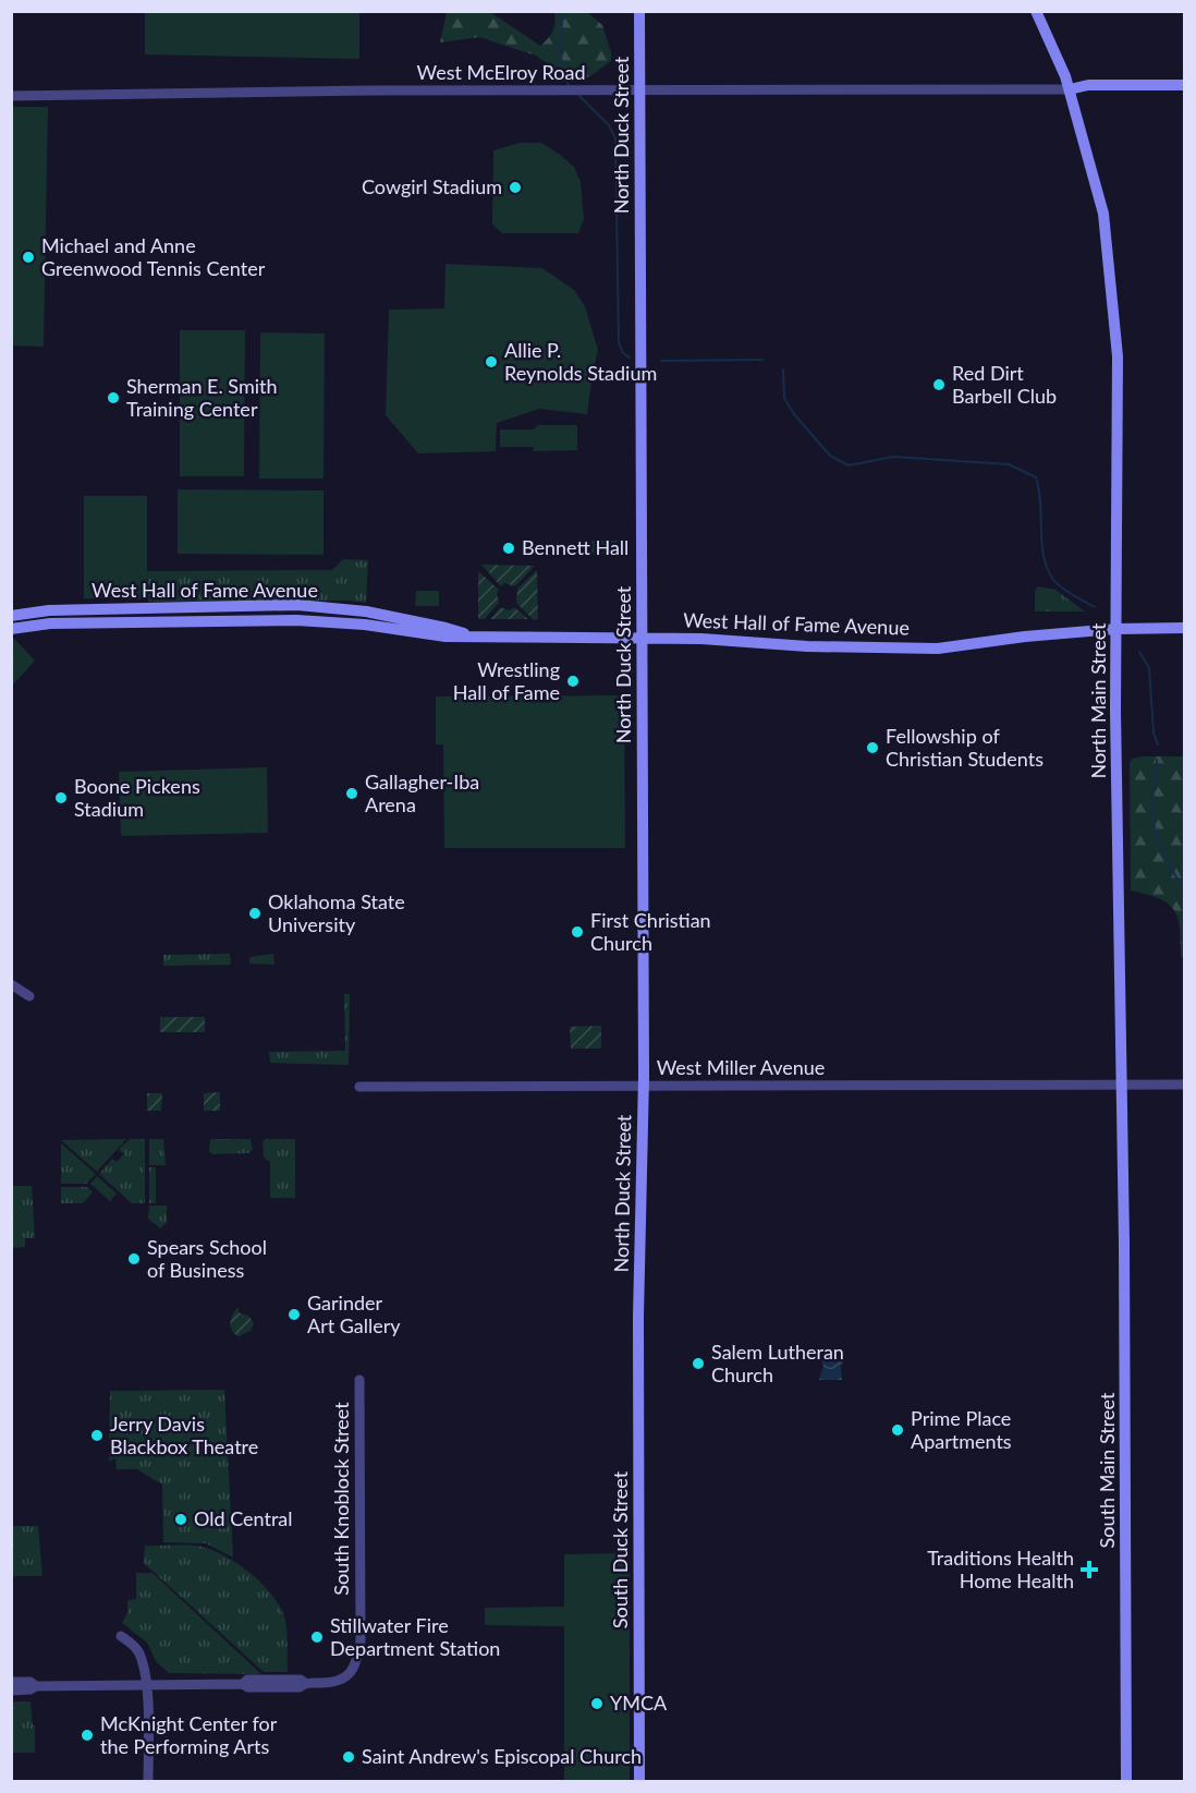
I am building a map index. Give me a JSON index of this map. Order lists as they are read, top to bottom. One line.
{"streets":{"main road":["North Duck Street","West Hall of Fame Avenue","North Main Street","South Main Street","South Duck Street"],"street":["West McElroy Road","West Miller Avenue","South Knoblock Street"]},"crossings":[["West McElroy Road","North Duck Street"],["West McElroy Road","North Main Street"],["North Duck Street","West Hall of Fame Avenue"],["North Duck Street","West Miller Avenue"],["North Duck Street","South Duck Street"],["West Hall of Fame Avenue","North Main Street"],["North Main Street","West Miller Avenue"],["North Main Street","South Main Street"]],"places":{"other":["Cowgirl Stadium","Michael and Anne Greenwood Tennis Center","Allie P. Reynolds Stadium","Red Dirt Barbell Club","Sherman E. Smith Training Center","Bennett Hall","Wrestling Hall of Fame","Fellowship of Christian Students","Gallagher-Iba Arena","Boone Pickens Stadium","Oklahoma State University","First Christian Church","Spears School of Business","Garinder Art Gallery","Salem Lutheran Church","Prime Place Apartments","Jerry Davis Blackbox Theatre","Old Central","Stillwater Fire Department Station","YMCA","McKnight Center for the Performing Arts","Saint Andrew's Episcopal Church"],"health":["Traditions Health Home Health"]}}
